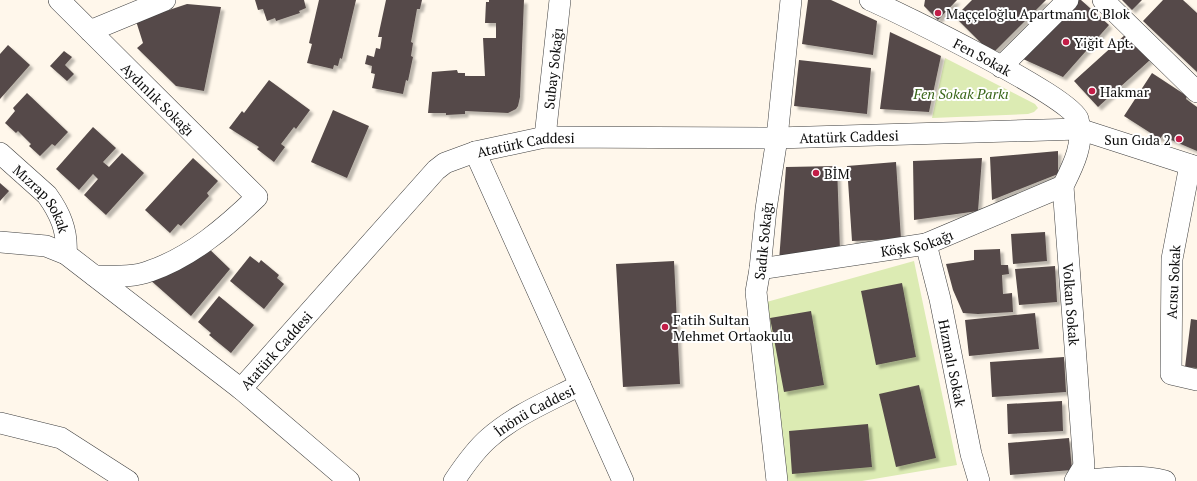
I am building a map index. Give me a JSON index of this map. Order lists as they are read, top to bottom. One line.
{"streets":{"street":["Fen Sokak","Subay Sokağı","Aydınlık Sokağı","Atatürk Caddesi","Mızrap Sokak","Sadık Sokağı","Köşk Sokağı","Acısu Sokak","Volkan Sokak","Hızmalı Sokak","İnönü Caddesi"]},"crossings":[["Fen Sokak","Atatürk Caddesi"],["Subay Sokağı","Atatürk Caddesi"],["Aydınlık Sokağı","Atatürk Caddesi"],["Atatürk Caddesi","Mızrap Sokak"],["Atatürk Caddesi","Sadık Sokağı"],["Atatürk Caddesi","Acısu Sokak"],["Sadık Sokağı","Köşk Sokağı"],["Köşk Sokağı","Volkan Sokak"],["Köşk Sokağı","Hızmalı Sokak"]],"parks":["Fen Sokak Parkı"],"places":["Maççeloğlu Apartmanı C Blok","Yiğit Apt.","Hakmar","Sun Gıda 2","BİM","Fatih Sultan Mehmet Ortaokulu"]}
